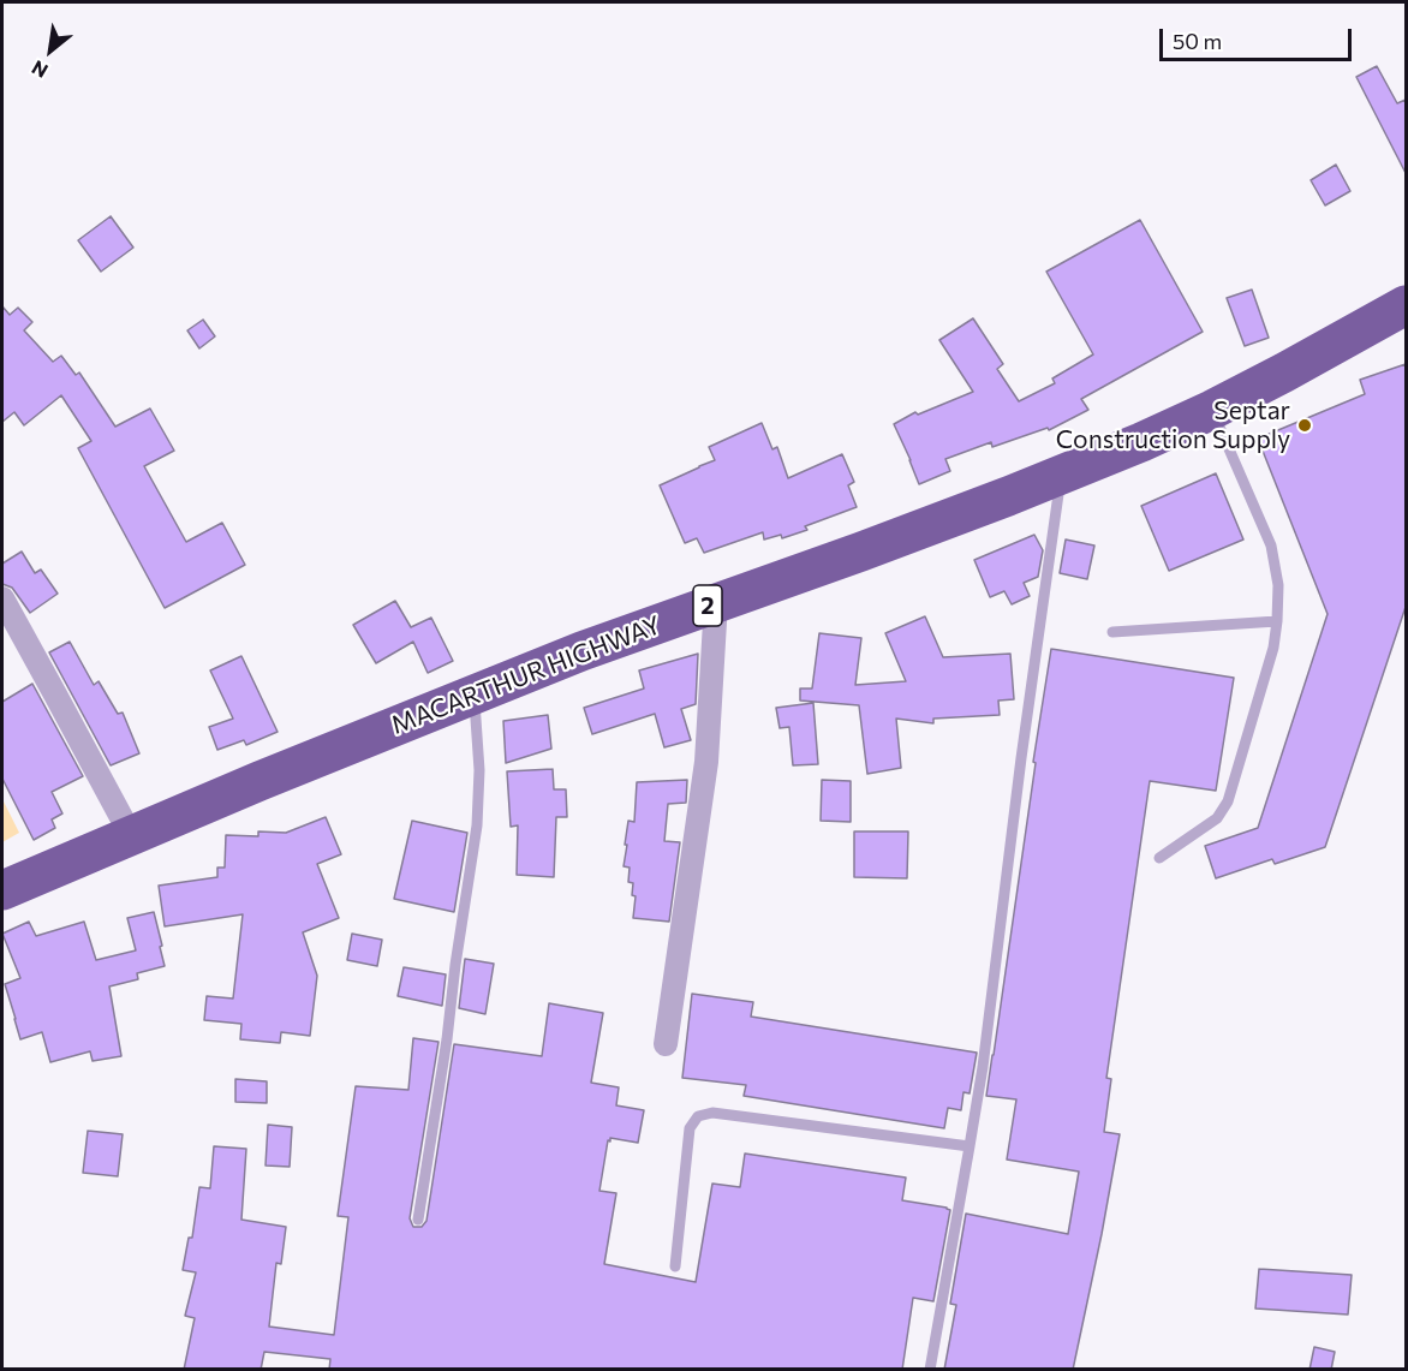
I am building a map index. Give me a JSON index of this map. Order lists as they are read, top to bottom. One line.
{"streets":{"highway":["2","MACARTHUR HIGHWAY"]},"places":["Septar Construction Supply"],"scale_bar":"50 m","north":"bottom left"}
